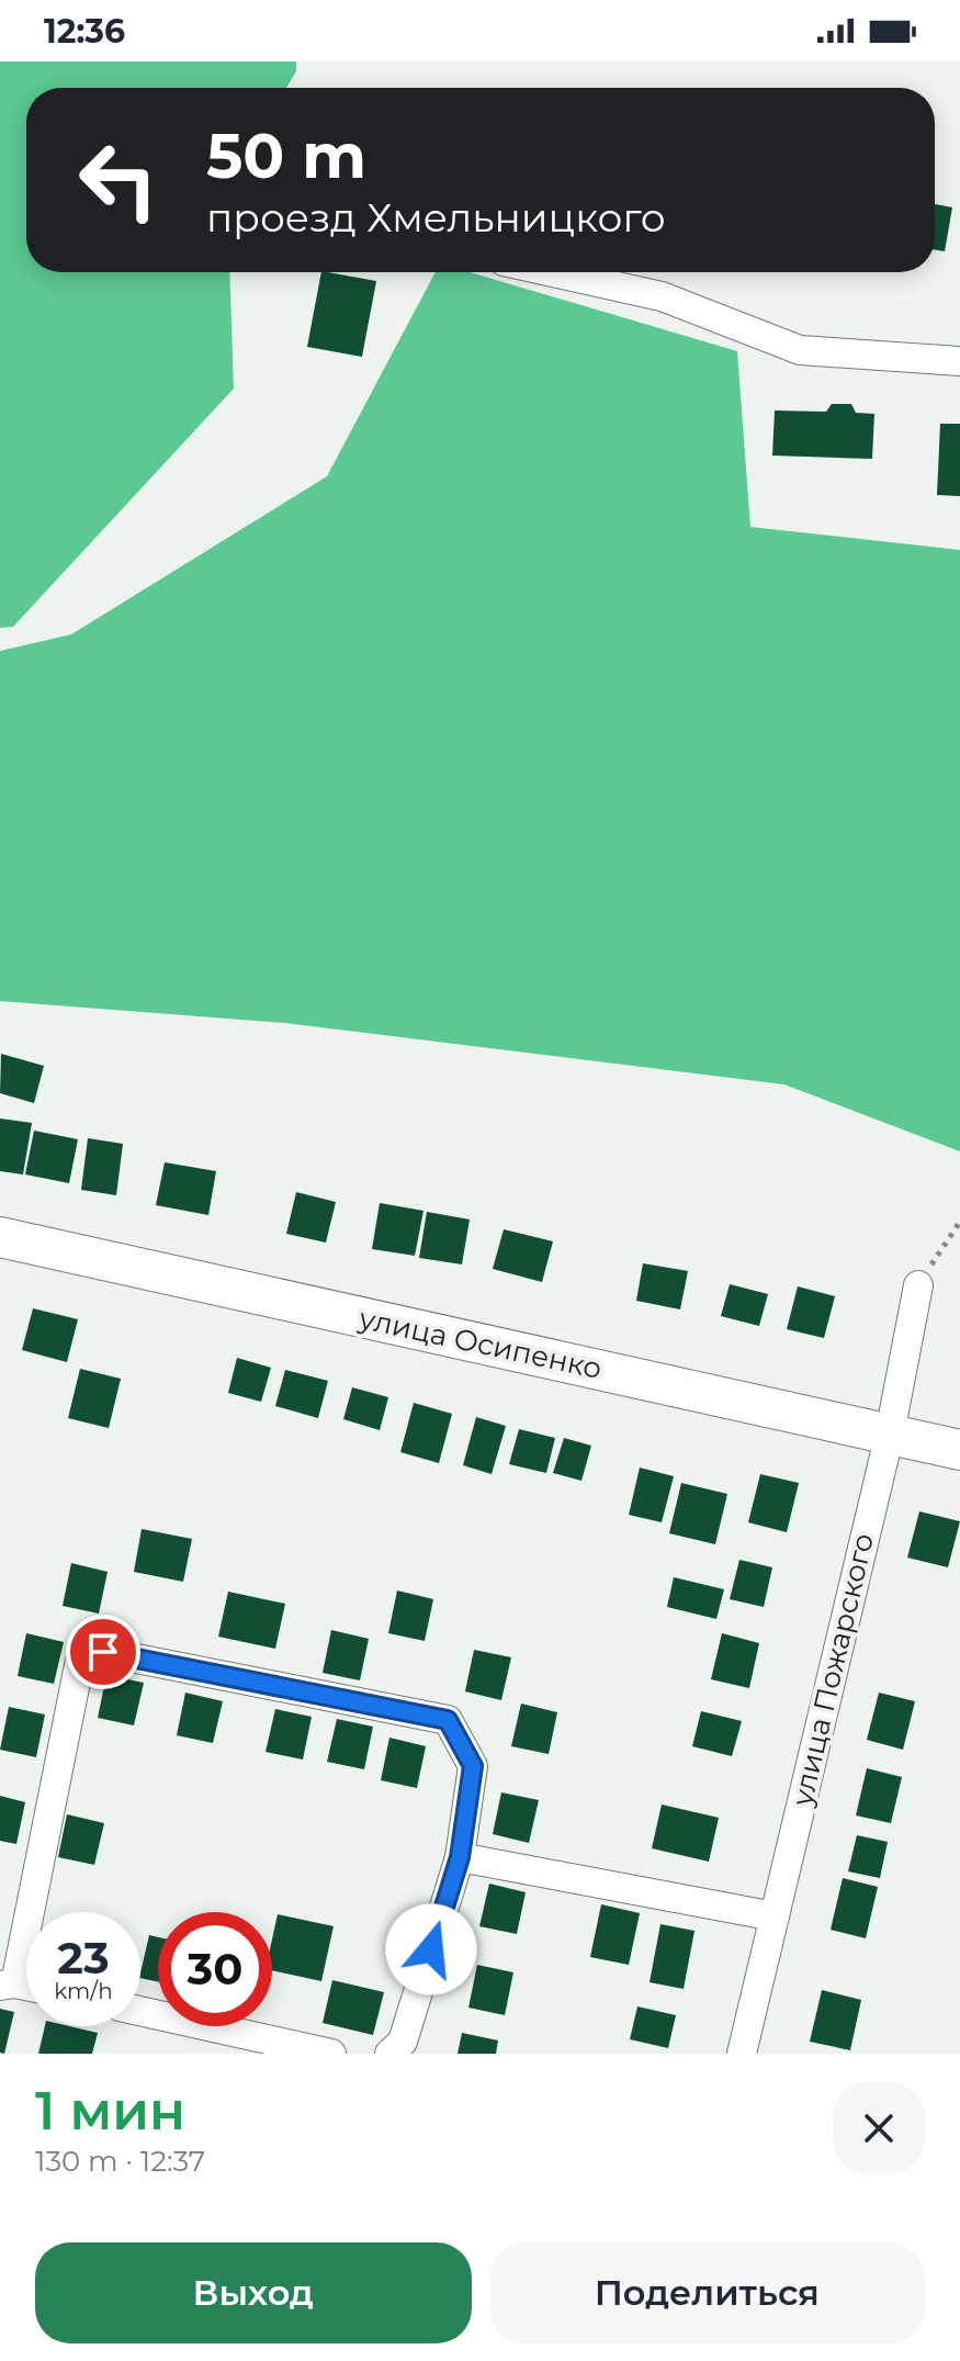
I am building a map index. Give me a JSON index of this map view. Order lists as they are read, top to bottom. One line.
{"streets":{"street":["улица Осипенко","улица Пожарского"]},"crossings":[["улица Осипенко","улица Пожарского"]],"page":{"status":"12:36","turn":["50 m","проезд Хмельницкого"],"speed":"23 km/h","limit":"30","heading":["1 мин","130 m · 12:37"],"buttons":["Выход","Поделиться"]}}
